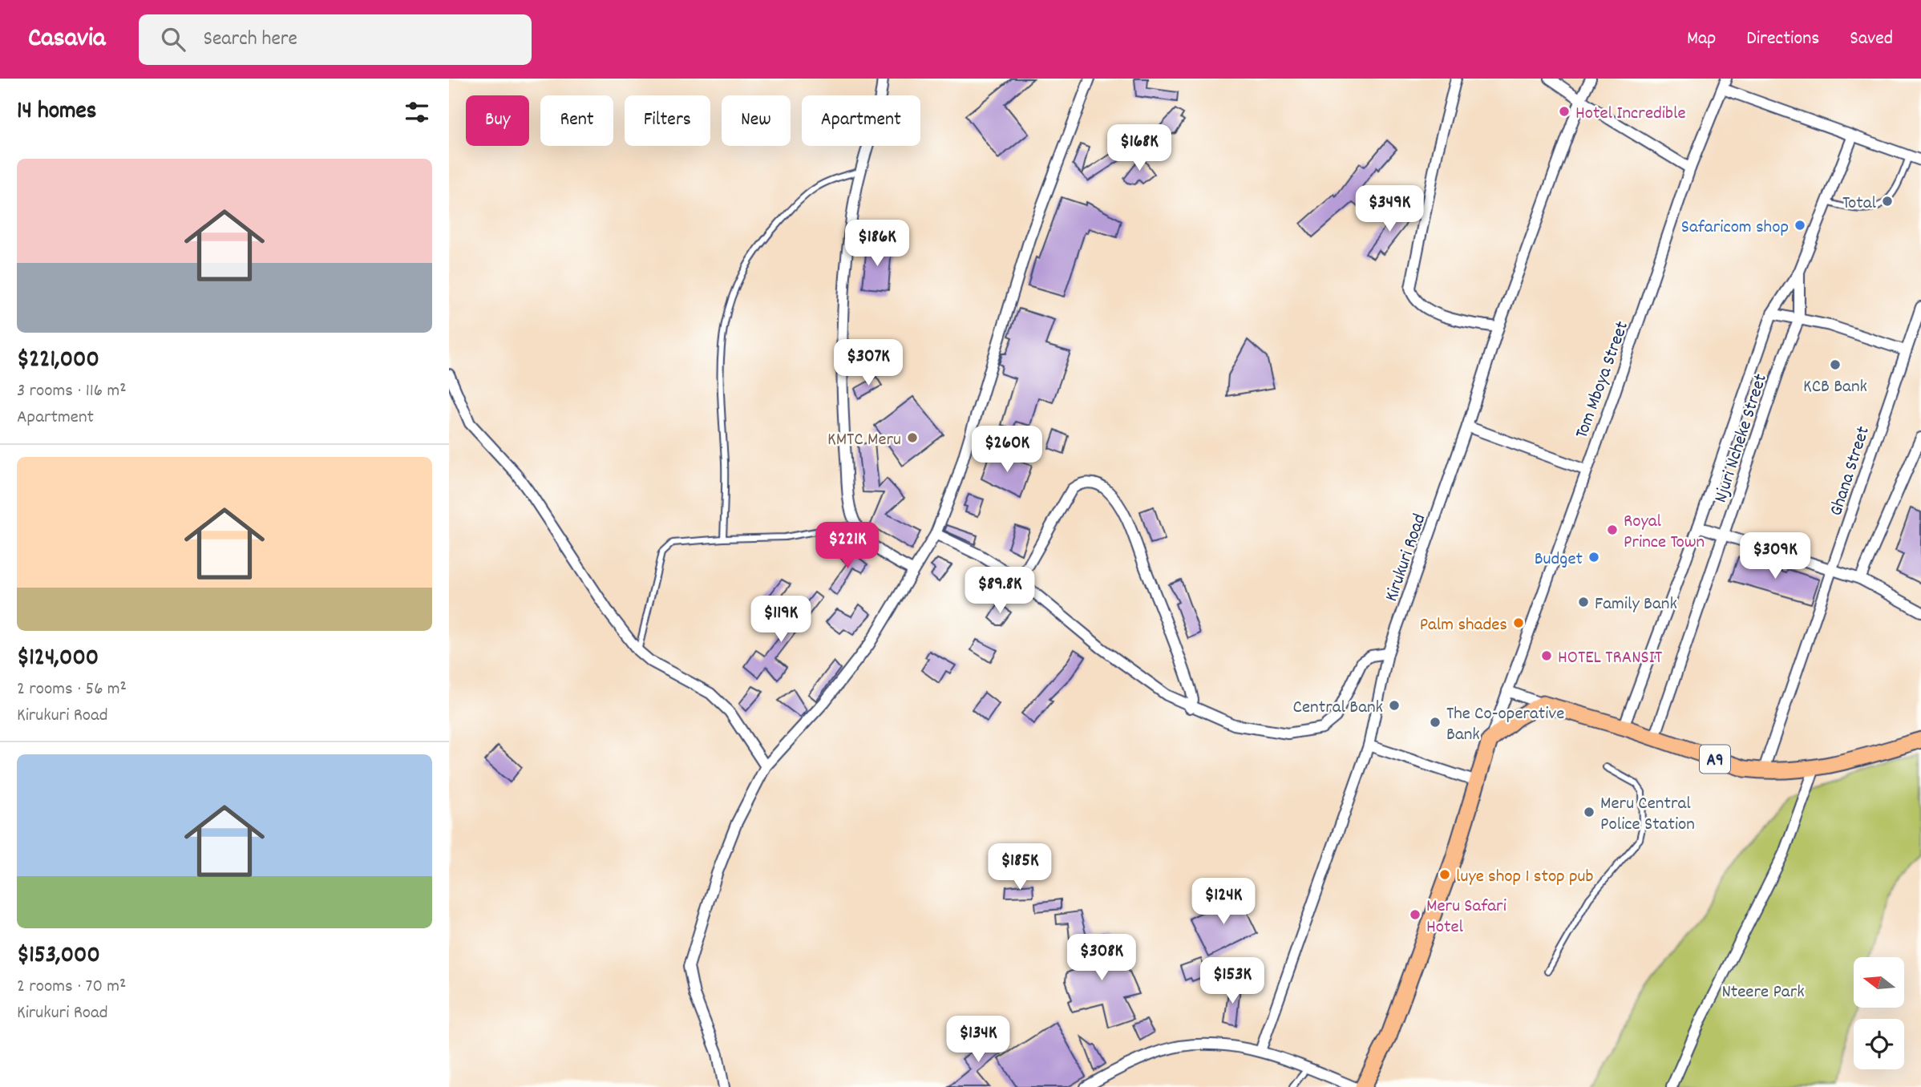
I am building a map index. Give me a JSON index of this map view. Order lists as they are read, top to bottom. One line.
{"streets":{"highway":["A9"],"street":["Tom Mboya Street","Njuri Ncheke Street","Ghana Street","Kirukuri Road"]},"crossings":[["Njuri Ncheke Street","A9"],["Ghana Street","A9"]],"parks":["Nteere Park"],"places":["Hotel Incredible","Total","Safaricom shop","KCB Bank","KMTC Meru","Royal Prince Town","Budget","Family Bank","Palm shades","HOTEL TRANSIT","Central Bank","The Co-operative Bank","Meru Central Police Station","luye shop 1 stop pub","Meru Safari Hotel"],"north":"left","page":{"header":"Casavia","search":"Search here","nav":["Map","Directions","Saved"],"heading":"14 homes","chip":["Buy","Rent","Filters","New","Apartment"],"price":["$168K","$349K","$186K","$307K","$260K","$221K","$309K","$89.8K","$119K","$185K","$124K","$308K","$153K","$134K"],"list":[{"name":"$221,000","note":"3 rooms · 116 m² · Apartment"},{"name":"$124,000","note":"2 rooms · 56 m² · Kirukuri Road"},{"name":"$153,000","note":"2 rooms · 70 m² · Kirukuri Road"}]}}
